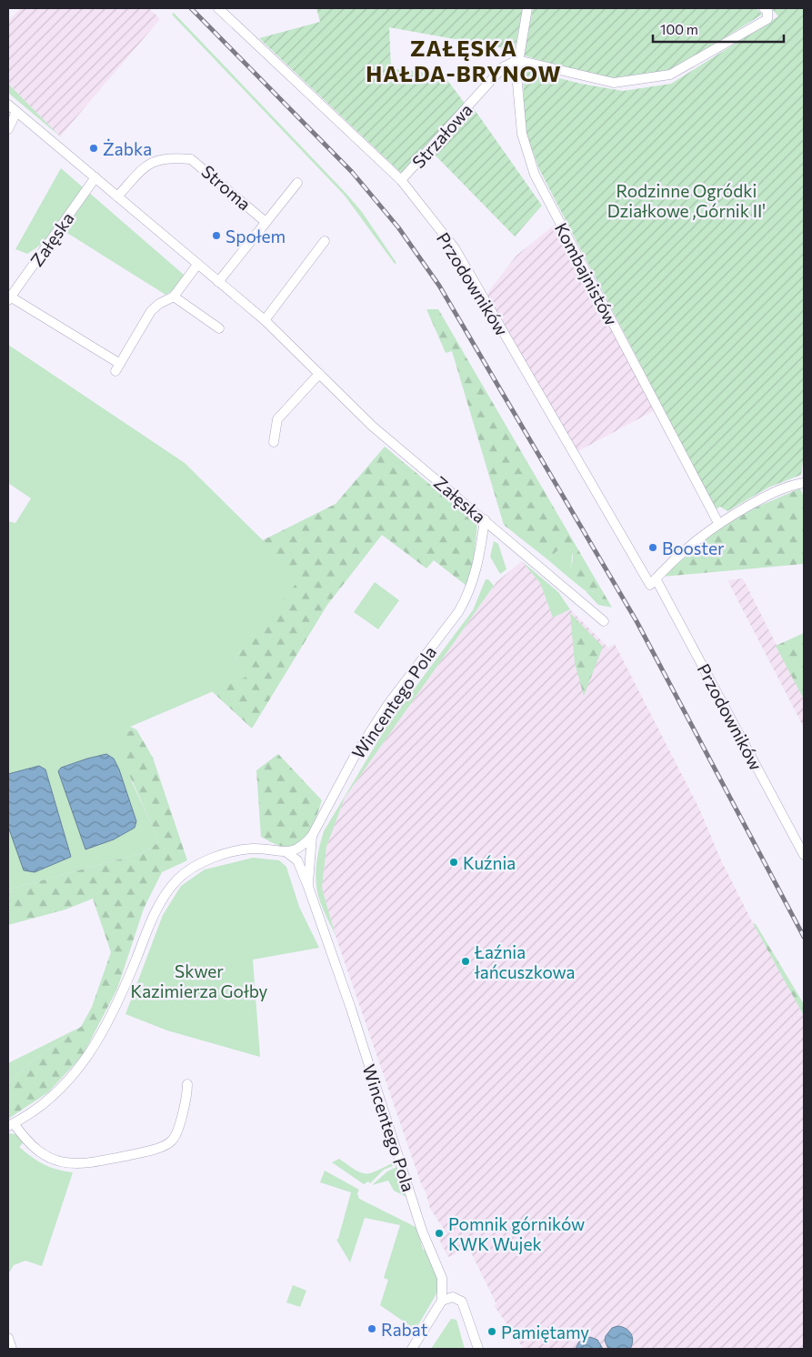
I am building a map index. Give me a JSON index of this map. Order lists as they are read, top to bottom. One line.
{"streets":{"street":["Strzałowa","Stroma","Załęska","Kombajnistów","Przodowników","Wincentego Pola"]},"crossings":[["Strzałowa","Kombajnistów"],["Strzałowa","Przodowników"],["Stroma","Załęska"],["Załęska","Wincentego Pola"]],"districts":["ZAŁĘSKA HAŁDA-BRYNOW"],"parks":["Rodzinne Ogródki Działkowe ,Górnik II'","Skwer Kazimierza Gołby"],"places":["Żabka","Społem","Booster","Kuźnia","Łaźnia łańcuszkowa","Pomnik górników KWK Wujek","Rabat","Pamiętamy"],"scale_bar":"100 m"}
